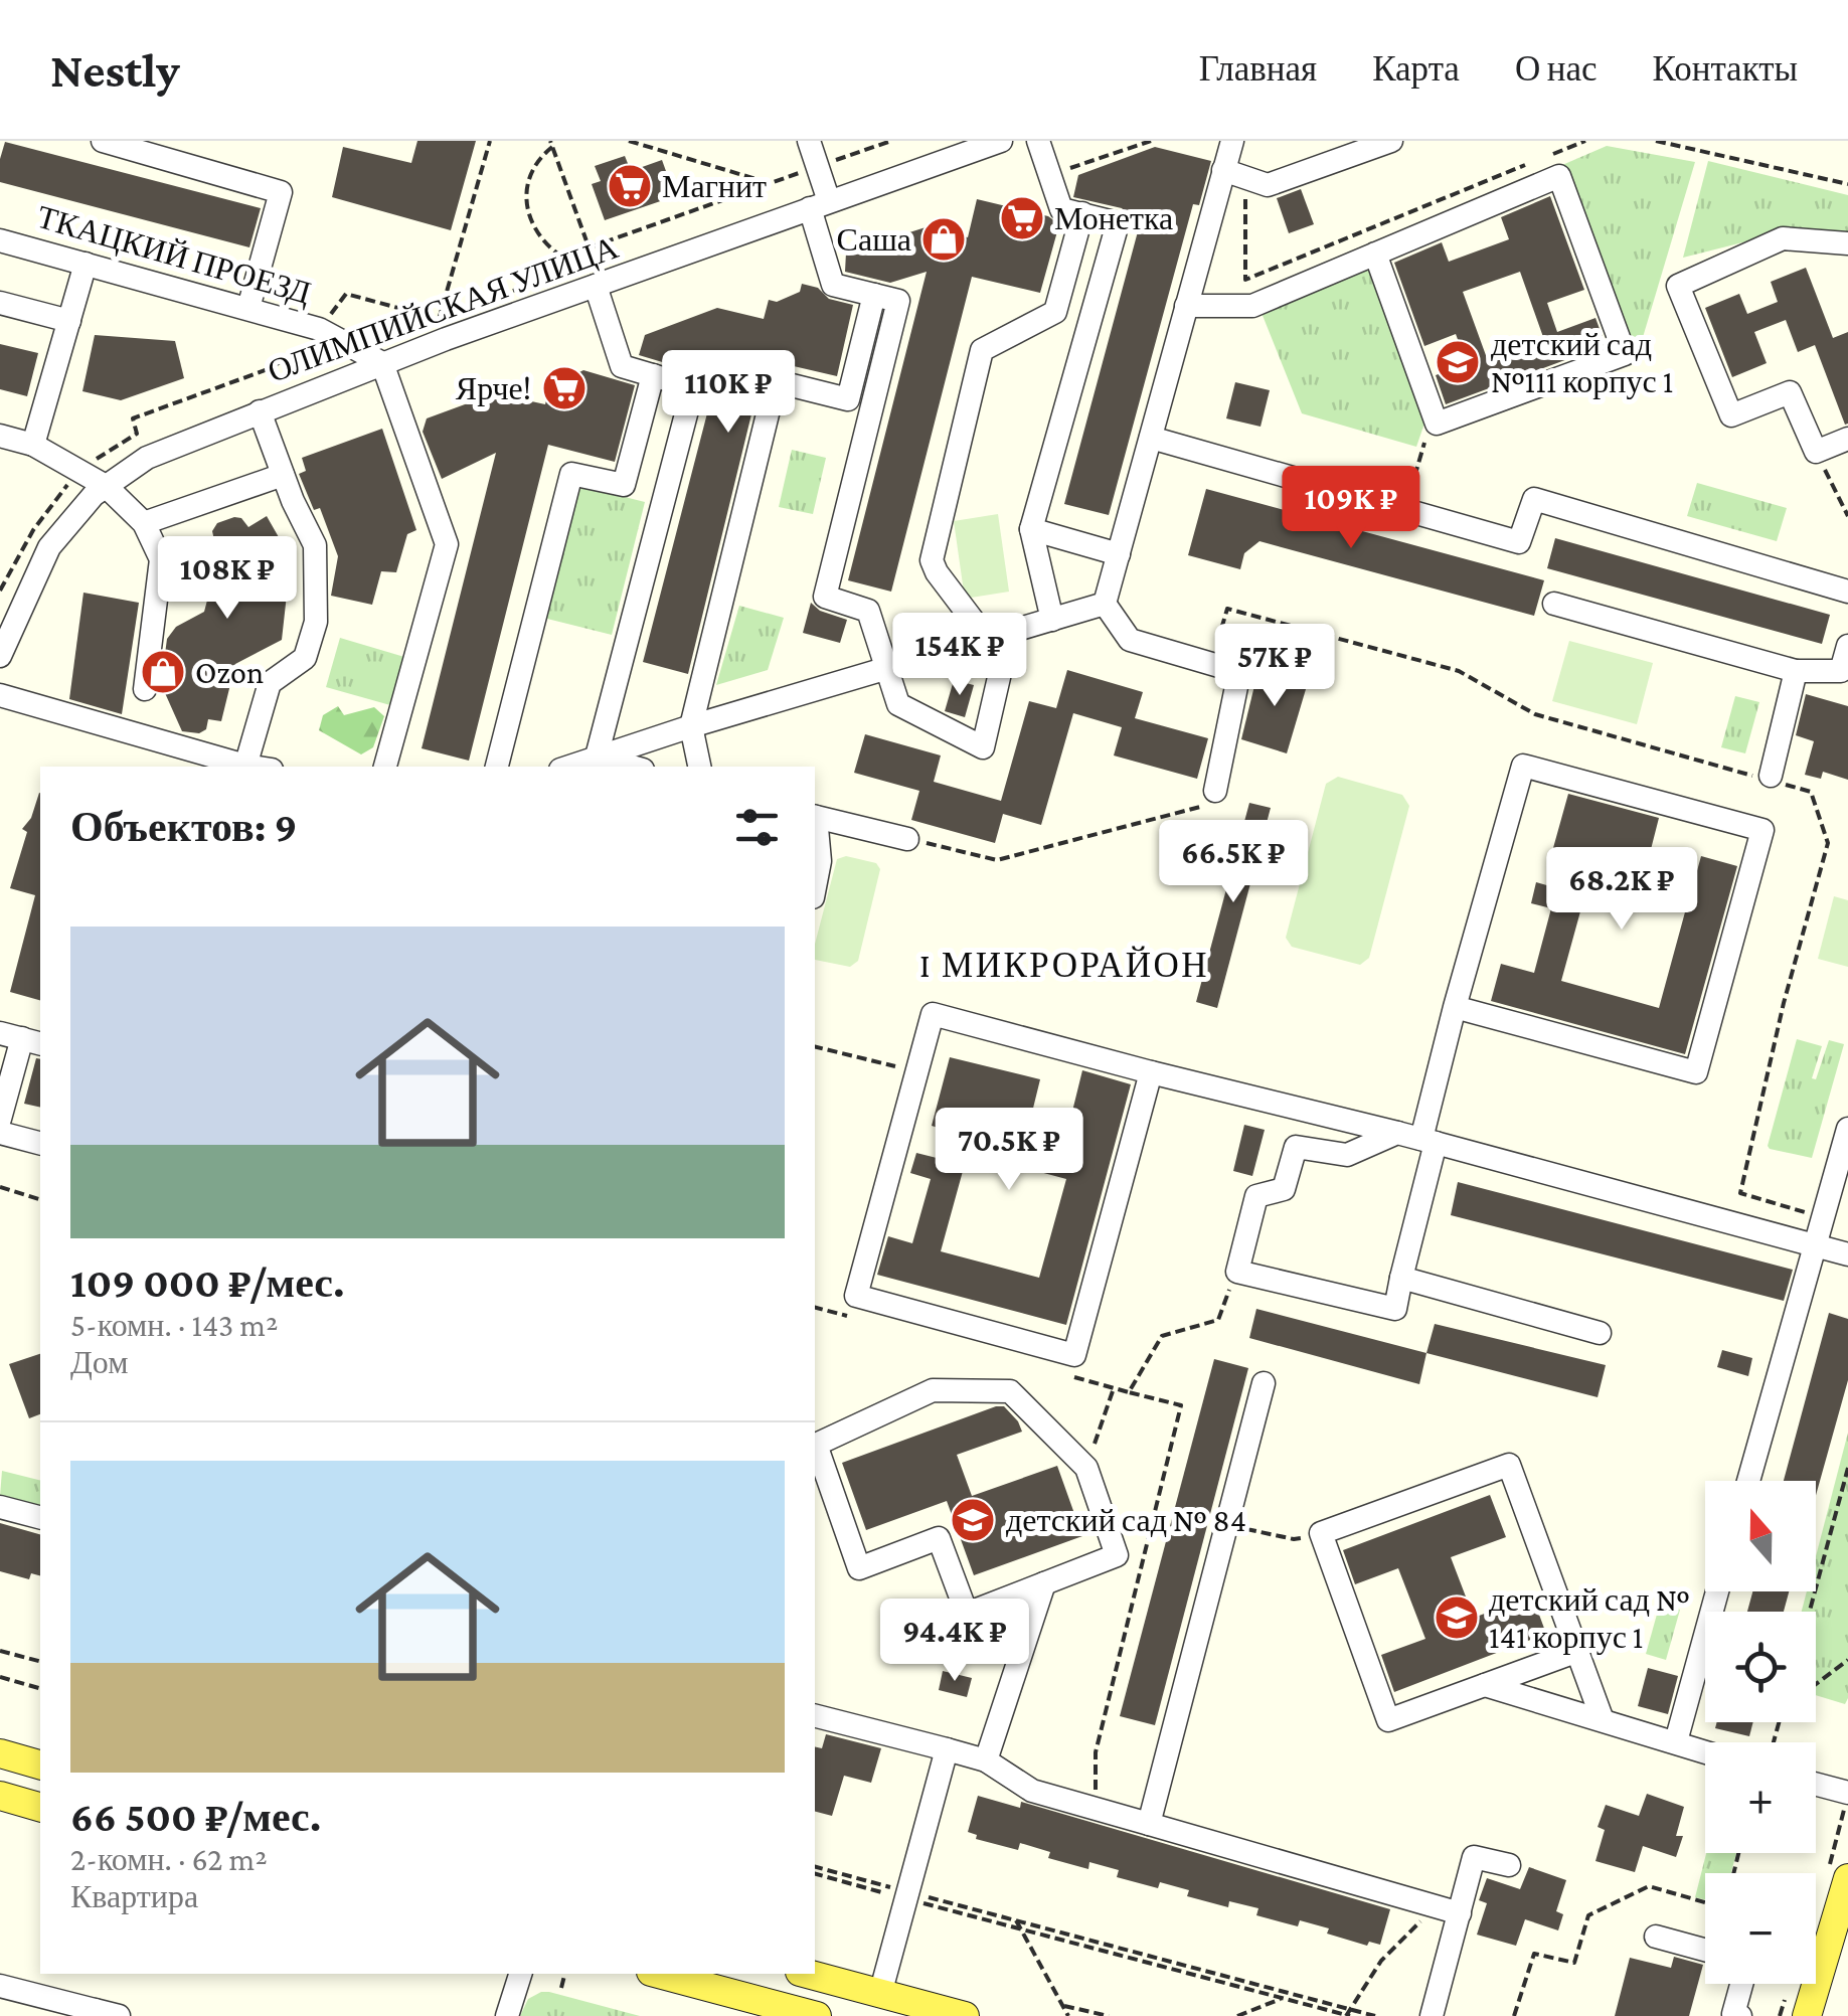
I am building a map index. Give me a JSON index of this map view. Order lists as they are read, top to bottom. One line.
{"streets":{"street":["ТКАЦКИЙ ПРОЕЗД","ОЛИМПИЙСКАЯ УЛИЦА"]},"crossings":[["ТКАЦКИЙ ПРОЕЗД","ОЛИМПИЙСКАЯ УЛИЦА"]],"districts":["I МИКРОРАЙОН"],"places":{"supermarket":["Магнит","Монетка","Ярче!"],"shop":["Саша","Ozon"],"school or university":["детский сад №111 корпус 1","детский сад № 84","детский сад № 141 корпус 1"]},"north":"top","page":{"header":"Nestly","nav":["Главная","Карта","О нас","Контакты"],"price":["110K ₽","109K ₽","108K ₽","154K ₽","57K ₽","66.5K ₽","68.2K ₽","70.5K ₽","94.4K ₽"],"heading":"Объектов: 9","list":[{"name":"109 000 ₽/мес.","note":"5-комн. · 143 m² · Дом"},{"name":"66 500 ₽/мес.","note":"2-комн. · 62 m² · Квартира"}],"map_buttons":["+","−"]}}
